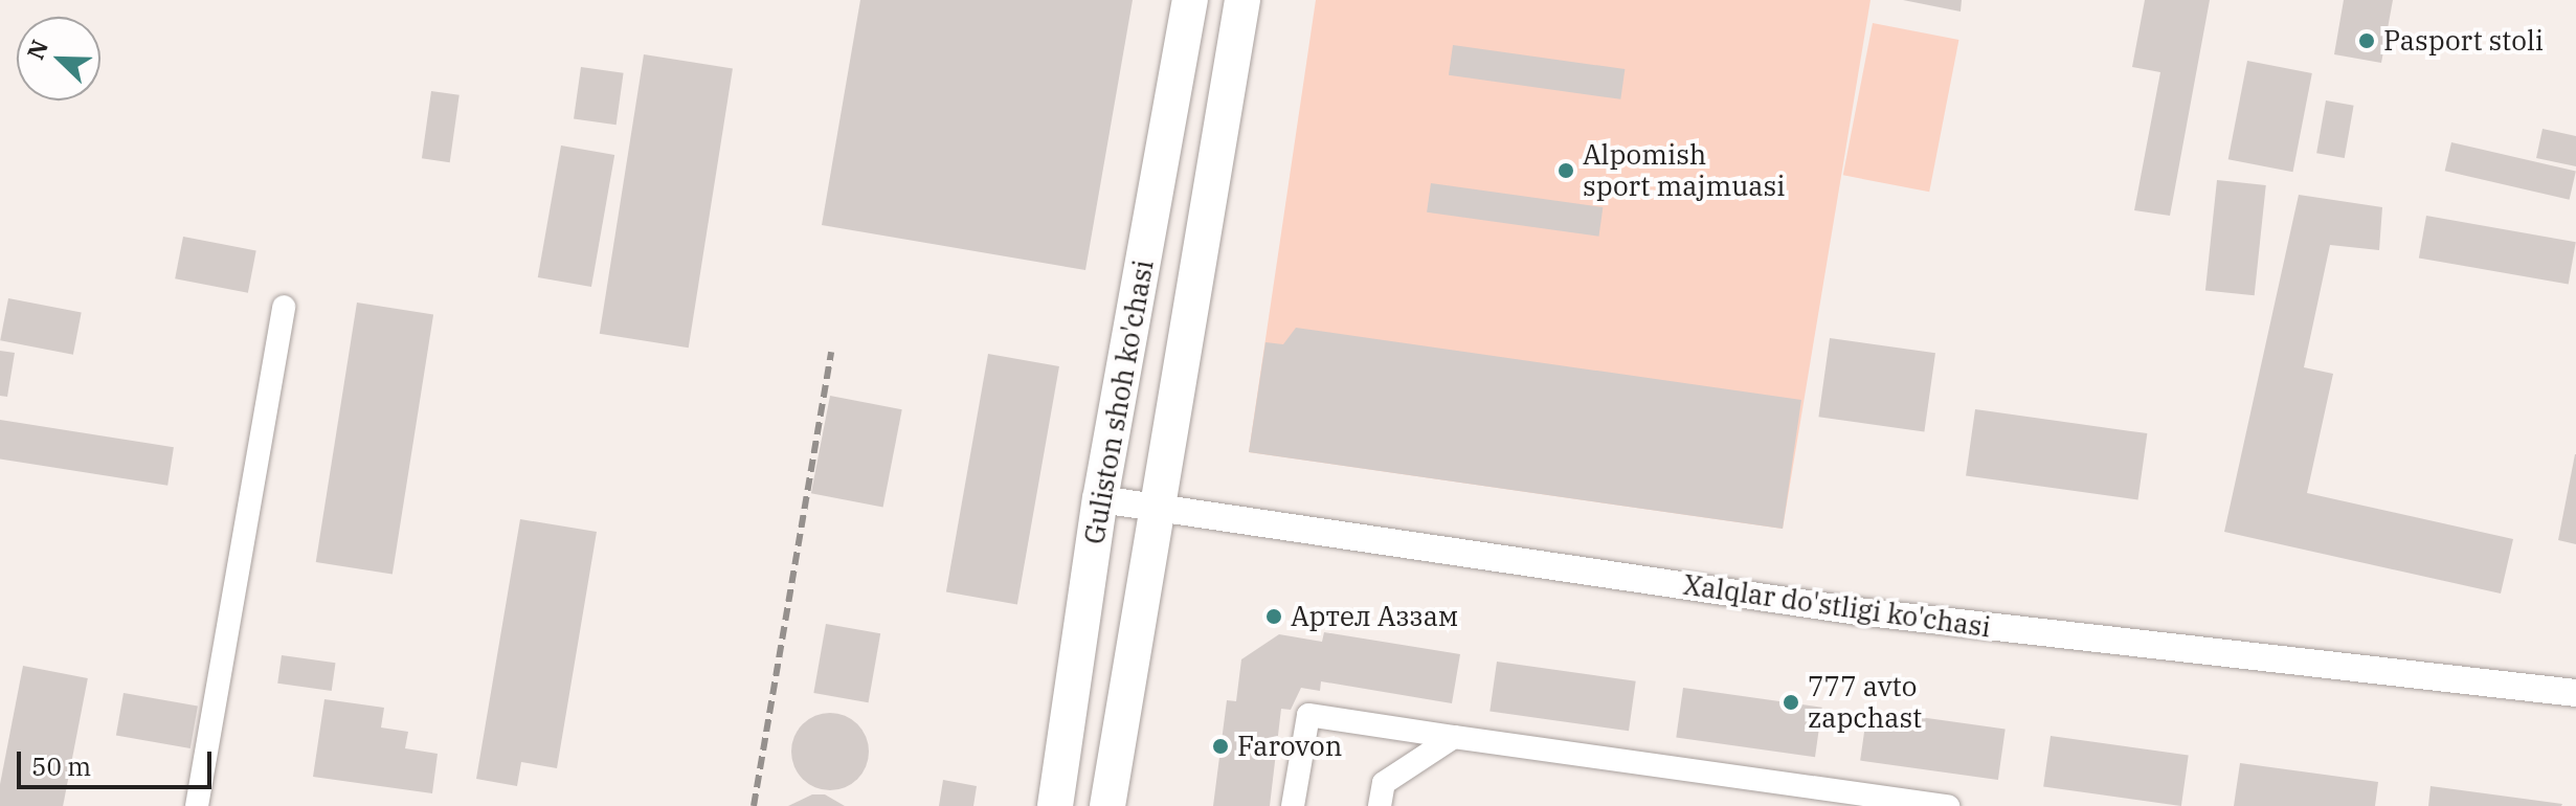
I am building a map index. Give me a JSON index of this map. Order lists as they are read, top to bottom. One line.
{"streets":{"main road":["Guliston shoh ko'chasi"],"street":["Xalqlar do'stligi ko'chasi"]},"crossings":[["Guliston shoh ko'chasi","Xalqlar do'stligi ko'chasi"]],"places":["Pasport stoli","Alpomish sport majmuasi","Артел Аззам","777 avto zapchast","Farovon"],"scale_bar":"50 m","north":"top left"}
